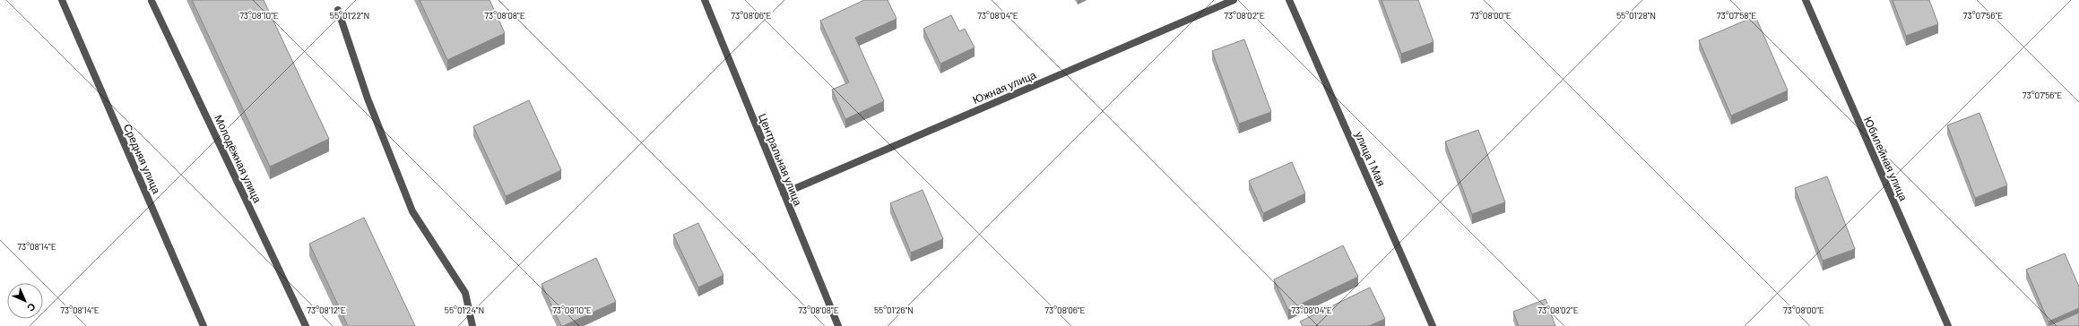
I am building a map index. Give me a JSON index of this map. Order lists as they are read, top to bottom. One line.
{"streets":{"street":["Южная улица","Средняя улица","Молодёжная улица","улица 1 Мая","Юбилейная улица","Центральная улица"]},"crossings":[["Южная улица","Центральная улица"]],"north":"bottom right","coordinates":["73°08'02\"E","55°01'28\"N","73°08'10\"E","55°01'22\"N","73°08'08\"E","73°08'06\"E","73°08'04\"E","73°08'00\"E","73°07'58\"E","73°07'56\"E","73°08'14\"E","73°08'12\"E","55°01'24\"N","55°01'26\"N"]}
